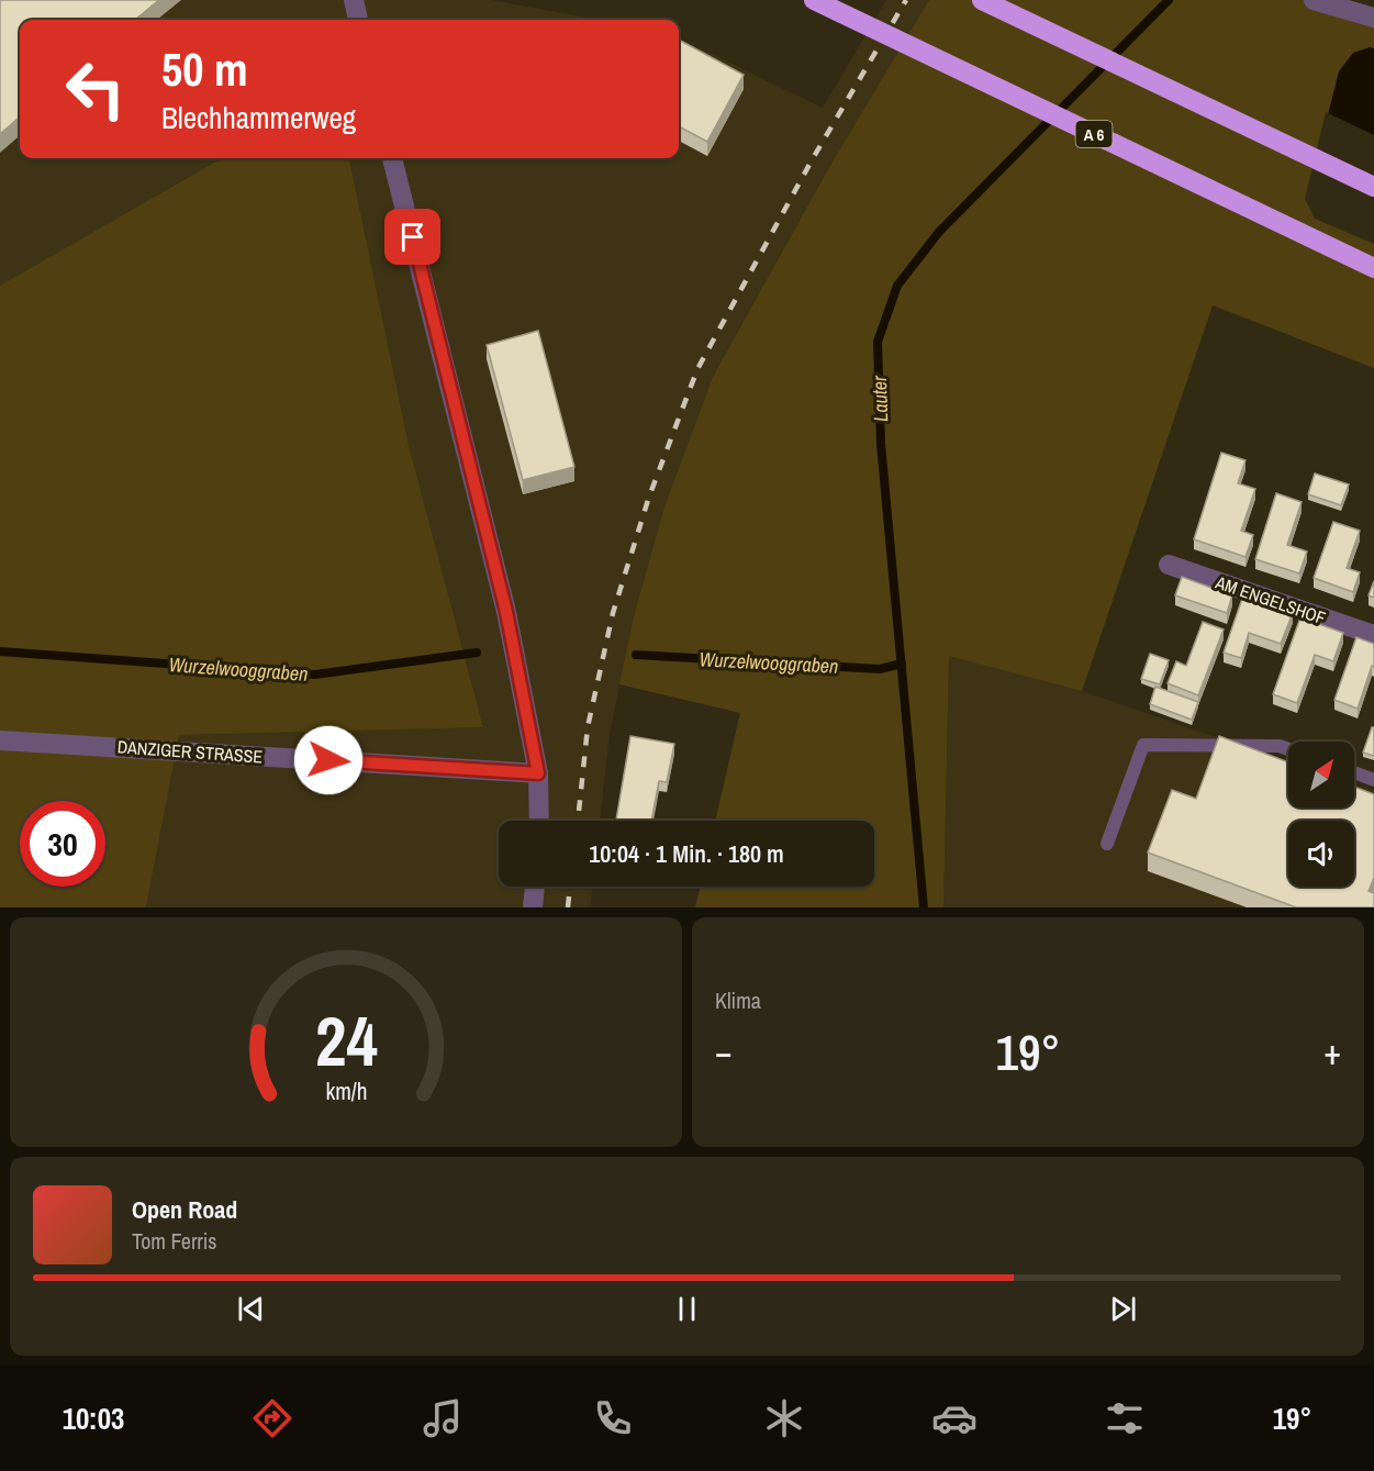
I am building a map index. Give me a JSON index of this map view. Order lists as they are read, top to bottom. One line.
{"streets":{"highway":["A 6"],"street":["AM ENGELSHOF","DANZIGER STRASSE"]},"water":["Lauter","Wurzelwooggraben"],"north":"top right","page":{"turn":["50 m","Blechhammerweg"],"limit":"30","trip":"10:04 · 1 Min. · 180 m","tile":"Klima","heat":["−","19°","+"],"song":["Open Road","Tom Ferris"],"tabs":["10:03","19°"],"gauge":["24","km/h"]}}
